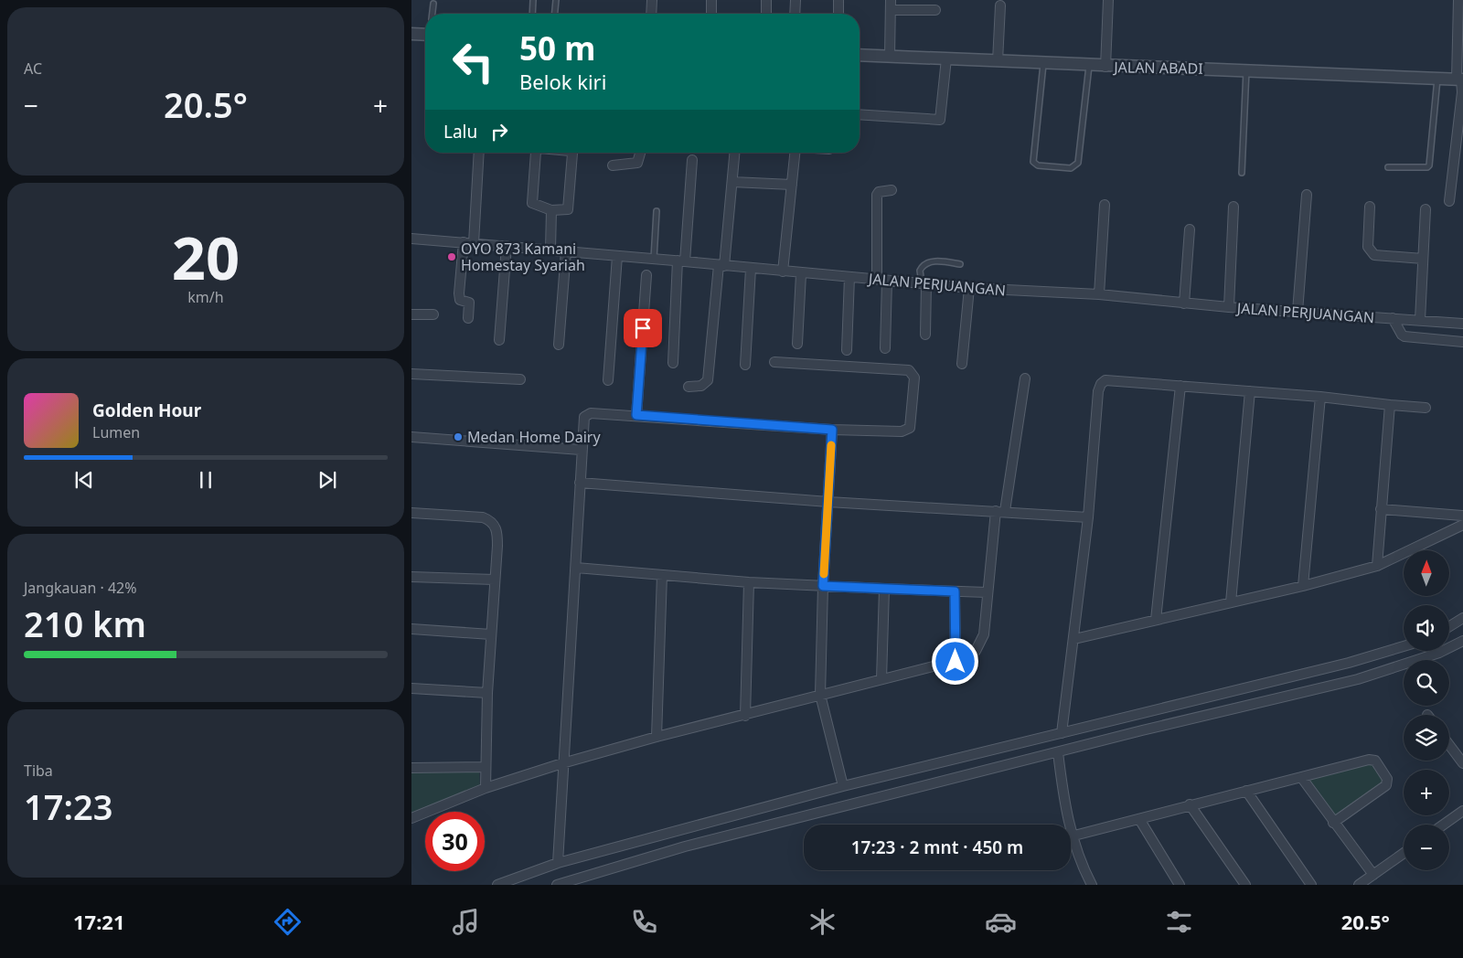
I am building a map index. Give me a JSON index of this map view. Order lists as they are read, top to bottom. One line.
{"streets":{"street":["JALAN ABADI","JALAN PERJUANGAN"]},"places":["OYO 873 Kamani Homestay Syariah","Medan Home Dairy"],"north":"top","page":{"tile":["AC",["20","km/h"],["Jangkauan · 42%","210 km"],["Tiba","17:23"]],"turn":["50 m","Belok kiri"],"heat":["−","20.5°","+"],"then":"Lalu","song":["Golden Hour","Lumen"],"map_buttons":["+","−"],"limit":"30","trip":"17:23 · 2 mnt · 450 m","tabs":["17:21","20.5°"]}}
